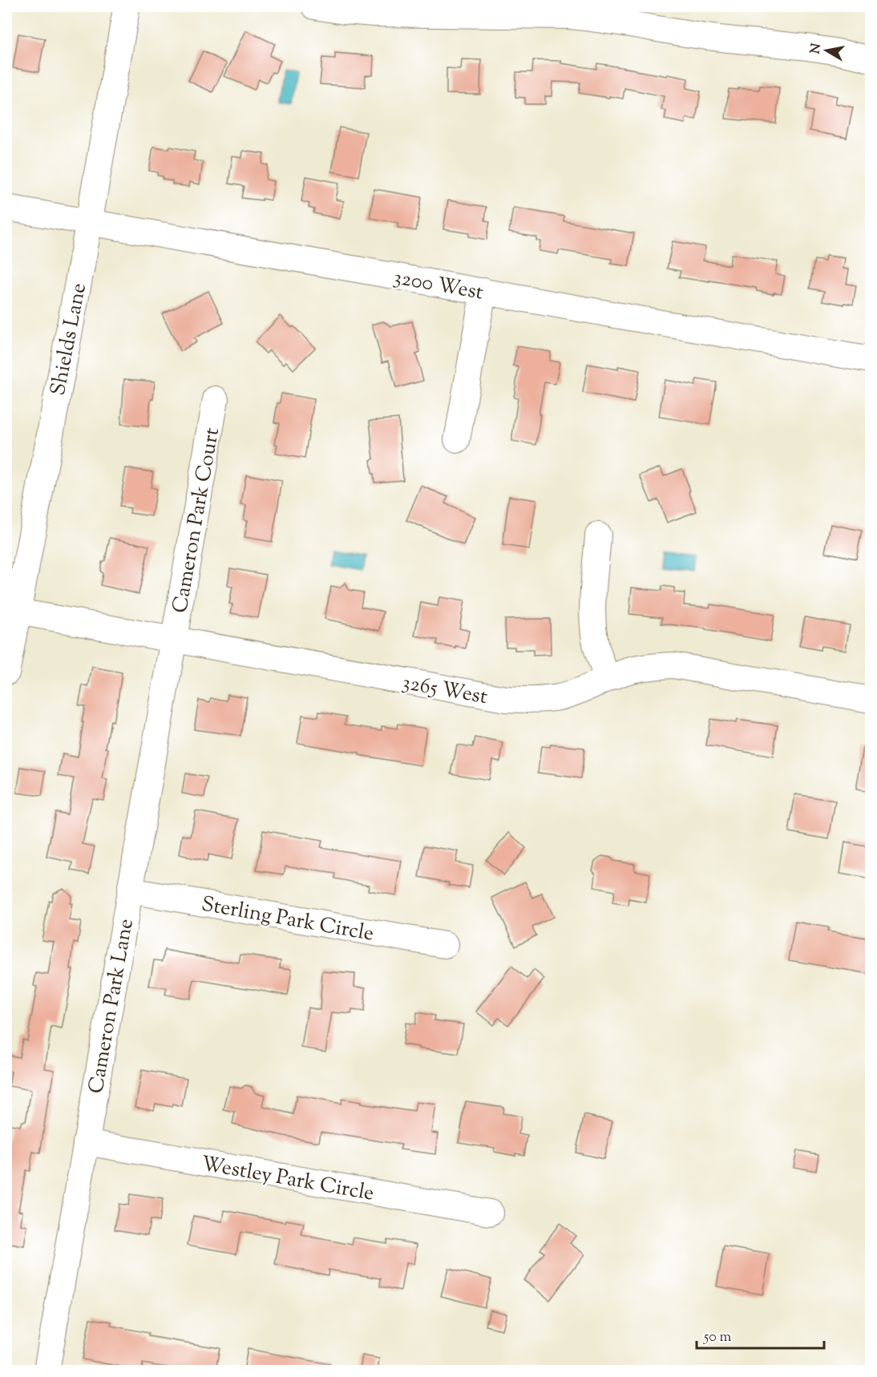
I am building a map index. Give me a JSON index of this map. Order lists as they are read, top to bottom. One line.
{"streets":{"main road":["Shields Lane"],"street":["3200 West","Cameron Park Court","3265 West","Sterling Park Circle","Cameron Park Lane","Westley Park Circle"]},"crossings":[["3200 West","Shields Lane"],["Shields Lane","3265 West"],["Cameron Park Court","3265 West"],["Cameron Park Court","Cameron Park Lane"],["3265 West","Cameron Park Lane"],["Sterling Park Circle","Cameron Park Lane"],["Cameron Park Lane","Westley Park Circle"]],"scale_bar":"50 m","north":"left"}
